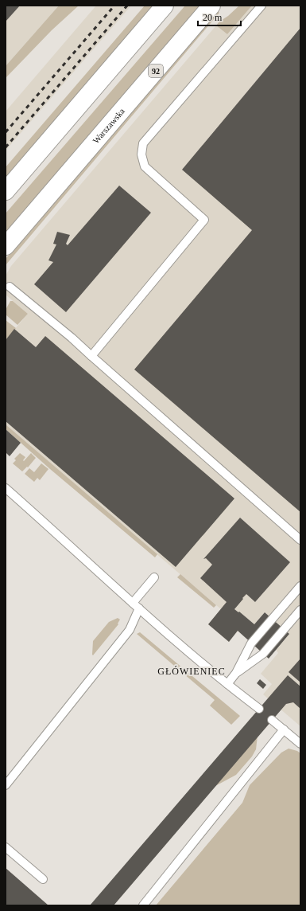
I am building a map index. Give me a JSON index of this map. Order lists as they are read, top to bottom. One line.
{"streets":{"main road":["92","Warszawska"]},"districts":["GŁÓWIENIEC"],"scale_bar":"20 m"}
